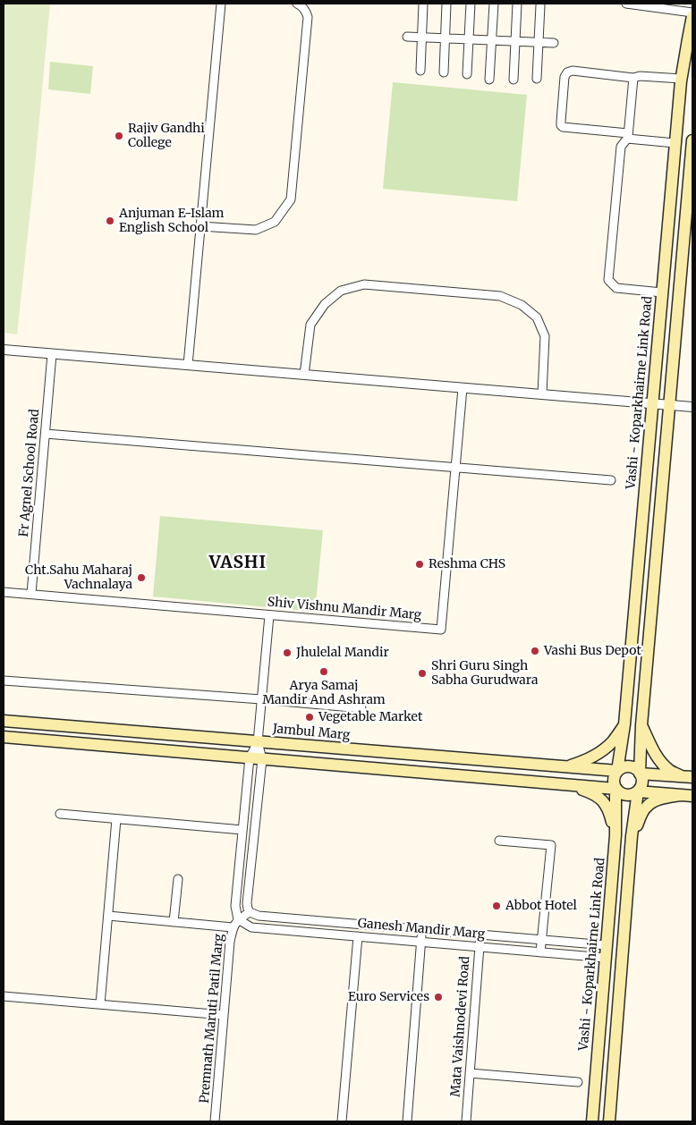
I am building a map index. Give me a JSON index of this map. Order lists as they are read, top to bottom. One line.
{"streets":{"main road":["Vashi - Koparkhairne Link Road","Jambul Marg"],"street":["Fr Agnel School Road","Shiv Vishnu Mandir Marg","Ganesh Mandir Marg","Premnath Maruti Patil Marg","Mata Vaishnodevi Road"]},"crossings":[["Vashi - Koparkhairne Link Road","Jambul Marg"],["Vashi - Koparkhairne Link Road","Ganesh Mandir Marg"],["Fr Agnel School Road","Shiv Vishnu Mandir Marg"],["Jambul Marg","Premnath Maruti Patil Marg"],["Ganesh Mandir Marg","Premnath Maruti Patil Marg"],["Ganesh Mandir Marg","Mata Vaishnodevi Road"]],"districts":["VASHI"],"places":["Rajiv Gandhi College","Anjuman E-Islam English School","Reshma CHS","Cht.Sahu Maharaj Vachnalaya","Vashi Bus Depot","Jhulelal Mandir","Arya Samaj Mandir And Ashram","Shri Guru Singh Sabha Gurudwara","Vegetable Market","Abbot Hotel","Euro Services"]}
